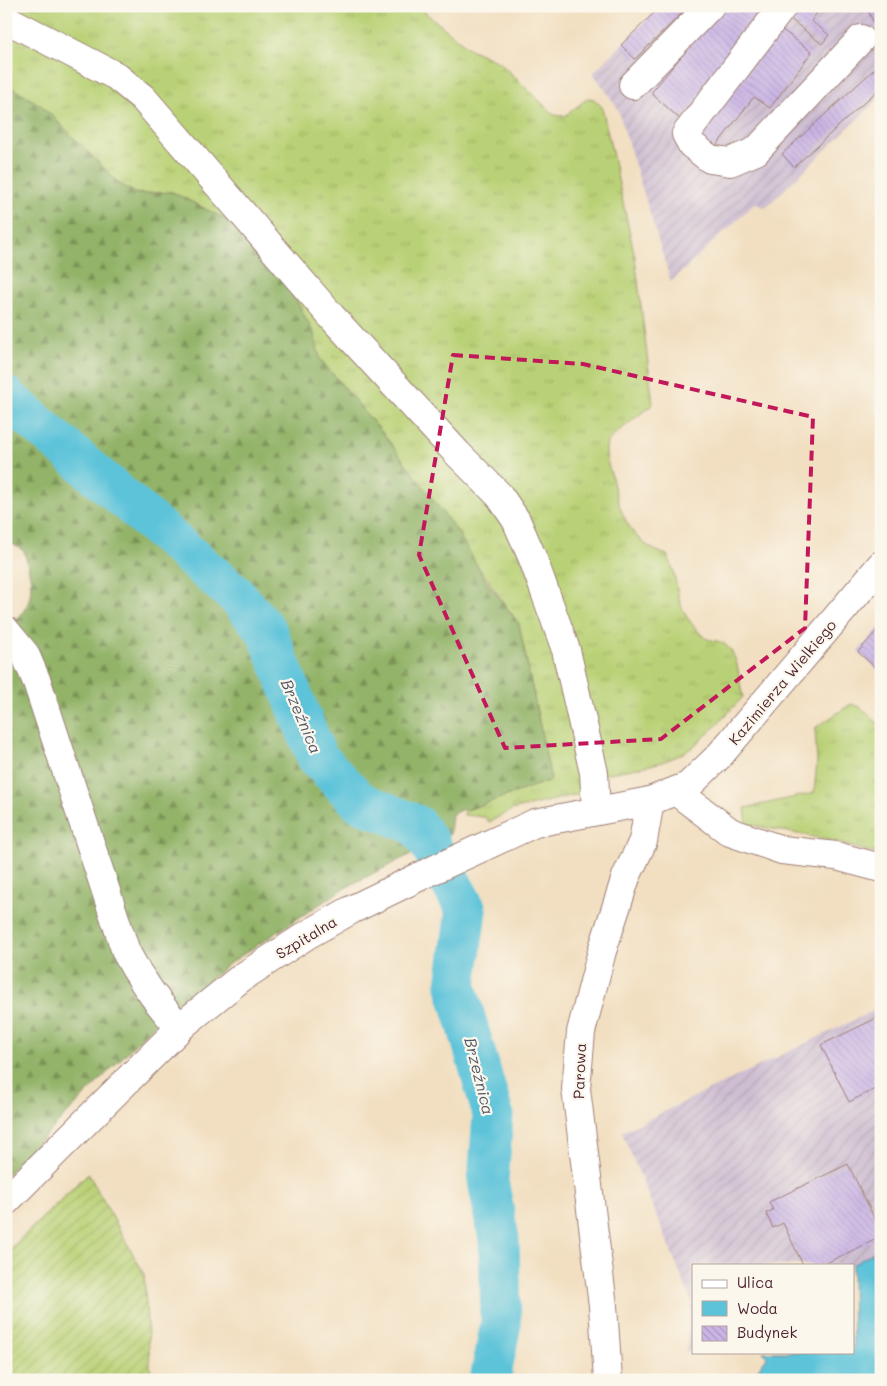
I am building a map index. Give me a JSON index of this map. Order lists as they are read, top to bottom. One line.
{"streets":{"street":["Kazimierza Wielkiego","Szpitalna","Parowa"]},"crossings":[["Kazimierza Wielkiego","Szpitalna"],["Szpitalna","Parowa"]],"water":["Brzeźnica"],"legend":["Ulica","Woda","Budynek"]}
